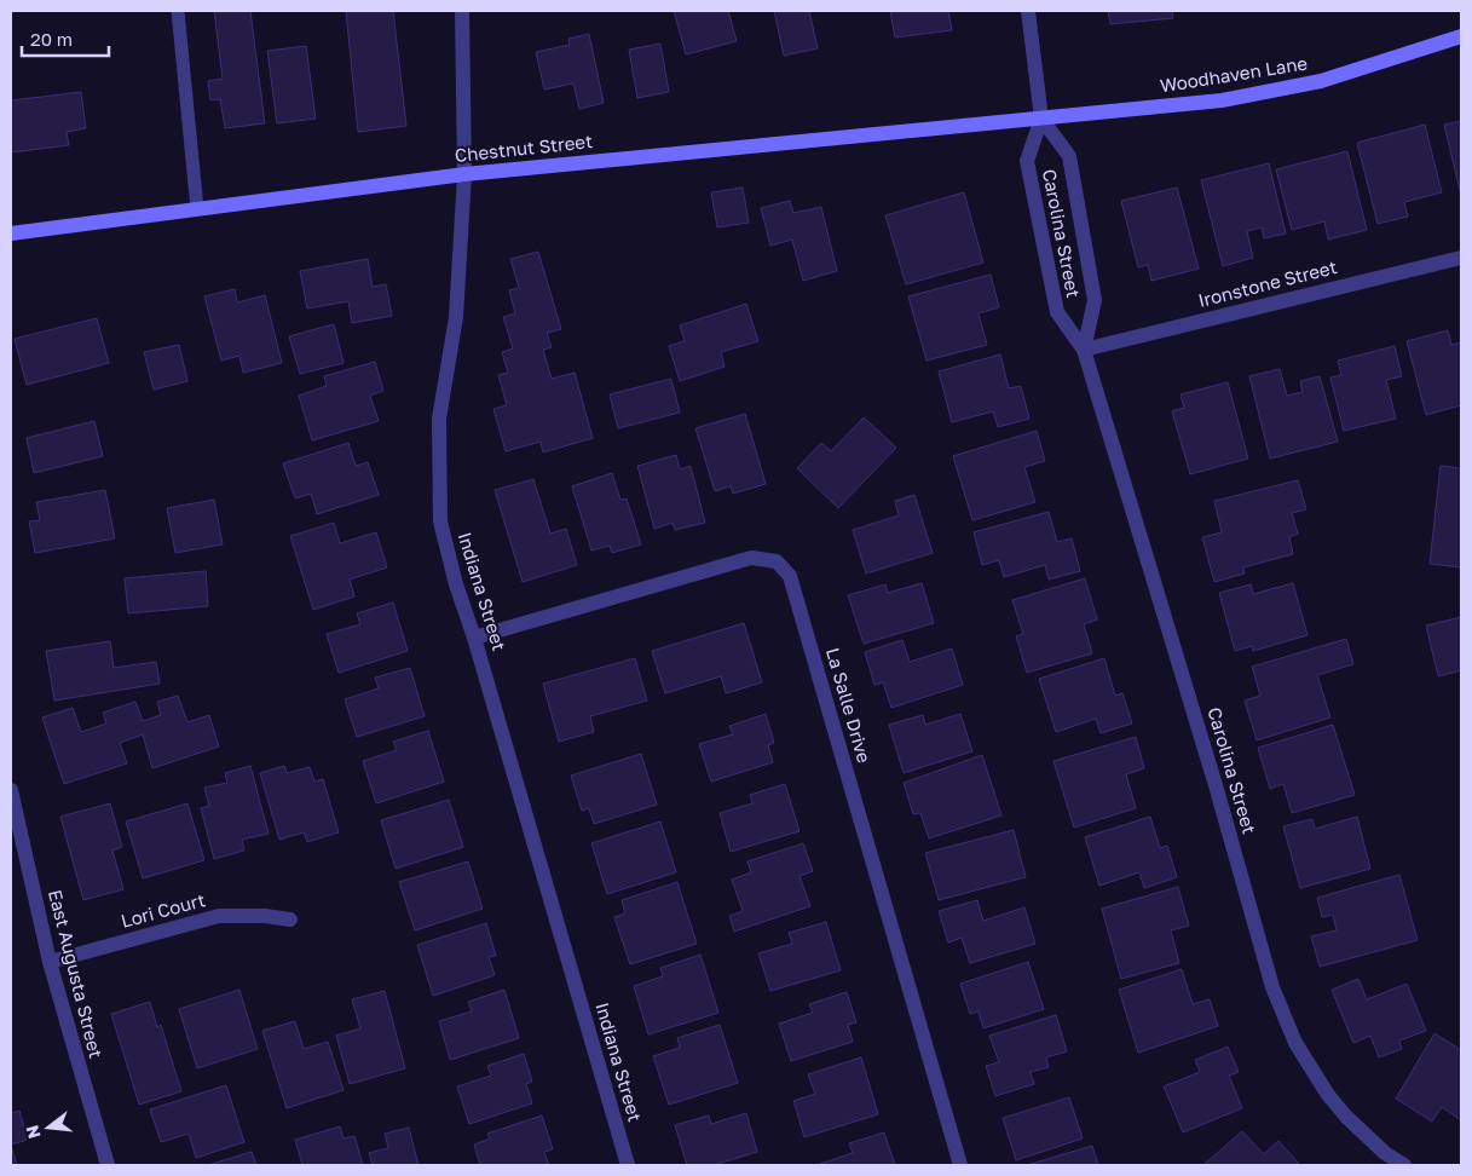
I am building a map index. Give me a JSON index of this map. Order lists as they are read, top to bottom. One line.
{"streets":{"street":["Woodhaven Lane","Chestnut Street","Carolina Street","Ironstone Street","Indiana Street","La Salle Drive","Lori Court","East Augusta Street"]},"crossings":[["Woodhaven Lane","Chestnut Street"],["Woodhaven Lane","Carolina Street"],["Chestnut Street","Carolina Street"],["Chestnut Street","Indiana Street"],["Carolina Street","Ironstone Street"],["Indiana Street","La Salle Drive"],["Lori Court","East Augusta Street"]],"scale_bar":"20 m","north":"left"}
